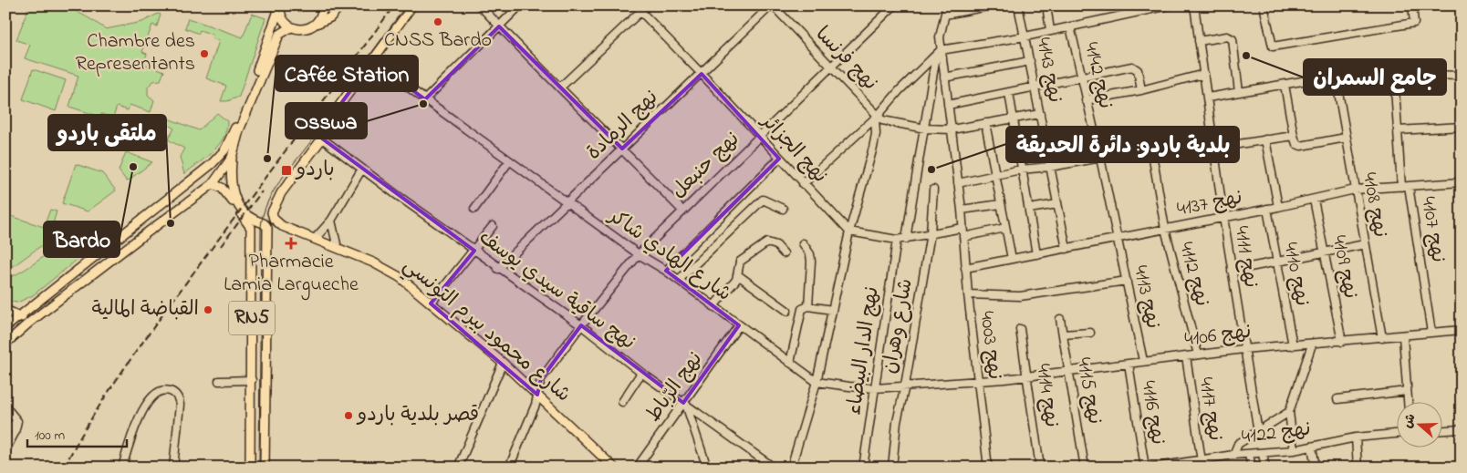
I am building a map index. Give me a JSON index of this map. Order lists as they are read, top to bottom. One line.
{"streets":{"main road":["RN5","شارع محمود بيرم التونسي"],"street":["نهج فرنسا","نهج 4143","نهج 4142","نهج الرمادة","نهج الجزائر","نهج حنبعل","نهج 4137","نهج 4108","نهج 4107","شارع الهادي شاكر","نهج 4111","نهج 4109","نهج 4112","نهج 4110","نهج ساقية سيدي يوسف","نهج 4113","شارع وهران","نهج 4106","نهج 4003","نهج الدار البيضاء","نهج الرّباط","نهج 4115","نهج 4114","نهج 4117","نهج 4116","نهج 4122"]},"crossings":[["نهج فرنسا","نهج الرمادة"],["نهج فرنسا","نهج حنبعل"],["نهج 4143","نهج 4137"],["نهج 4142","نهج 4137"],["نهج 4142","نهج 4113"],["نهج الرمادة","نهج الجزائر"],["نهج الرمادة","شارع الهادي شاكر"],["نهج الرمادة","نهج ساقية سيدي يوسف"],["نهج الجزائر","نهج حنبعل"],["نهج حنبعل","شارع الهادي شاكر"],["نهج حنبعل","نهج ساقية سيدي يوسف"],["نهج حنبعل","شارع محمود بيرم التونسي"],["نهج 4137","نهج 4108"],["نهج 4137","نهج 4107"],["نهج 4137","نهج 4111"],["نهج 4137","نهج 4109"],["نهج 4137","نهج 4112"],["نهج 4137","نهج 4110"],["نهج 4137","نهج 4113"],["نهج 4137","نهج 4003"],["نهج 4108","نهج 4106"],["نهج 4107","نهج 4106"],["شارع الهادي شاكر","شارع وهران"],["شارع الهادي شاكر","نهج 4106"],["شارع الهادي شاكر","نهج 4003"],["شارع الهادي شاكر","نهج الدار البيضاء"],["شارع الهادي شاكر","نهج الرّباط"],["نهج 4111","نهج 4106"],["نهج 4109","نهج 4106"],["نهج 4112","نهج 4106"],["نهج 4110","نهج 4106"],["نهج ساقية سيدي يوسف","شارع محمود بيرم التونسي"],["نهج ساقية سيدي يوسف","نهج الرّباط"],["نهج 4113","نهج 4106"],["نهج 4106","نهج 4003"],["نهج 4106","نهج 4115"],["نهج 4106","نهج 4114"],["نهج 4106","نهج 4117"],["نهج 4106","نهج 4116"],["نهج 4117","نهج 4122"]],"places":{"other":["CNSS Bardo","Chambre des Representants","جامع السمران","Osswa","Cafée Station","Bardo","بلدية باردو: دائرة الحديقة","ملتقى باردو","القباضة المالية","قصر بلدية باردو"],"transit":["باردو"],"health":["Pharmacie Lamia Largueche"]},"scale_bar":"100 m","north":"left"}
